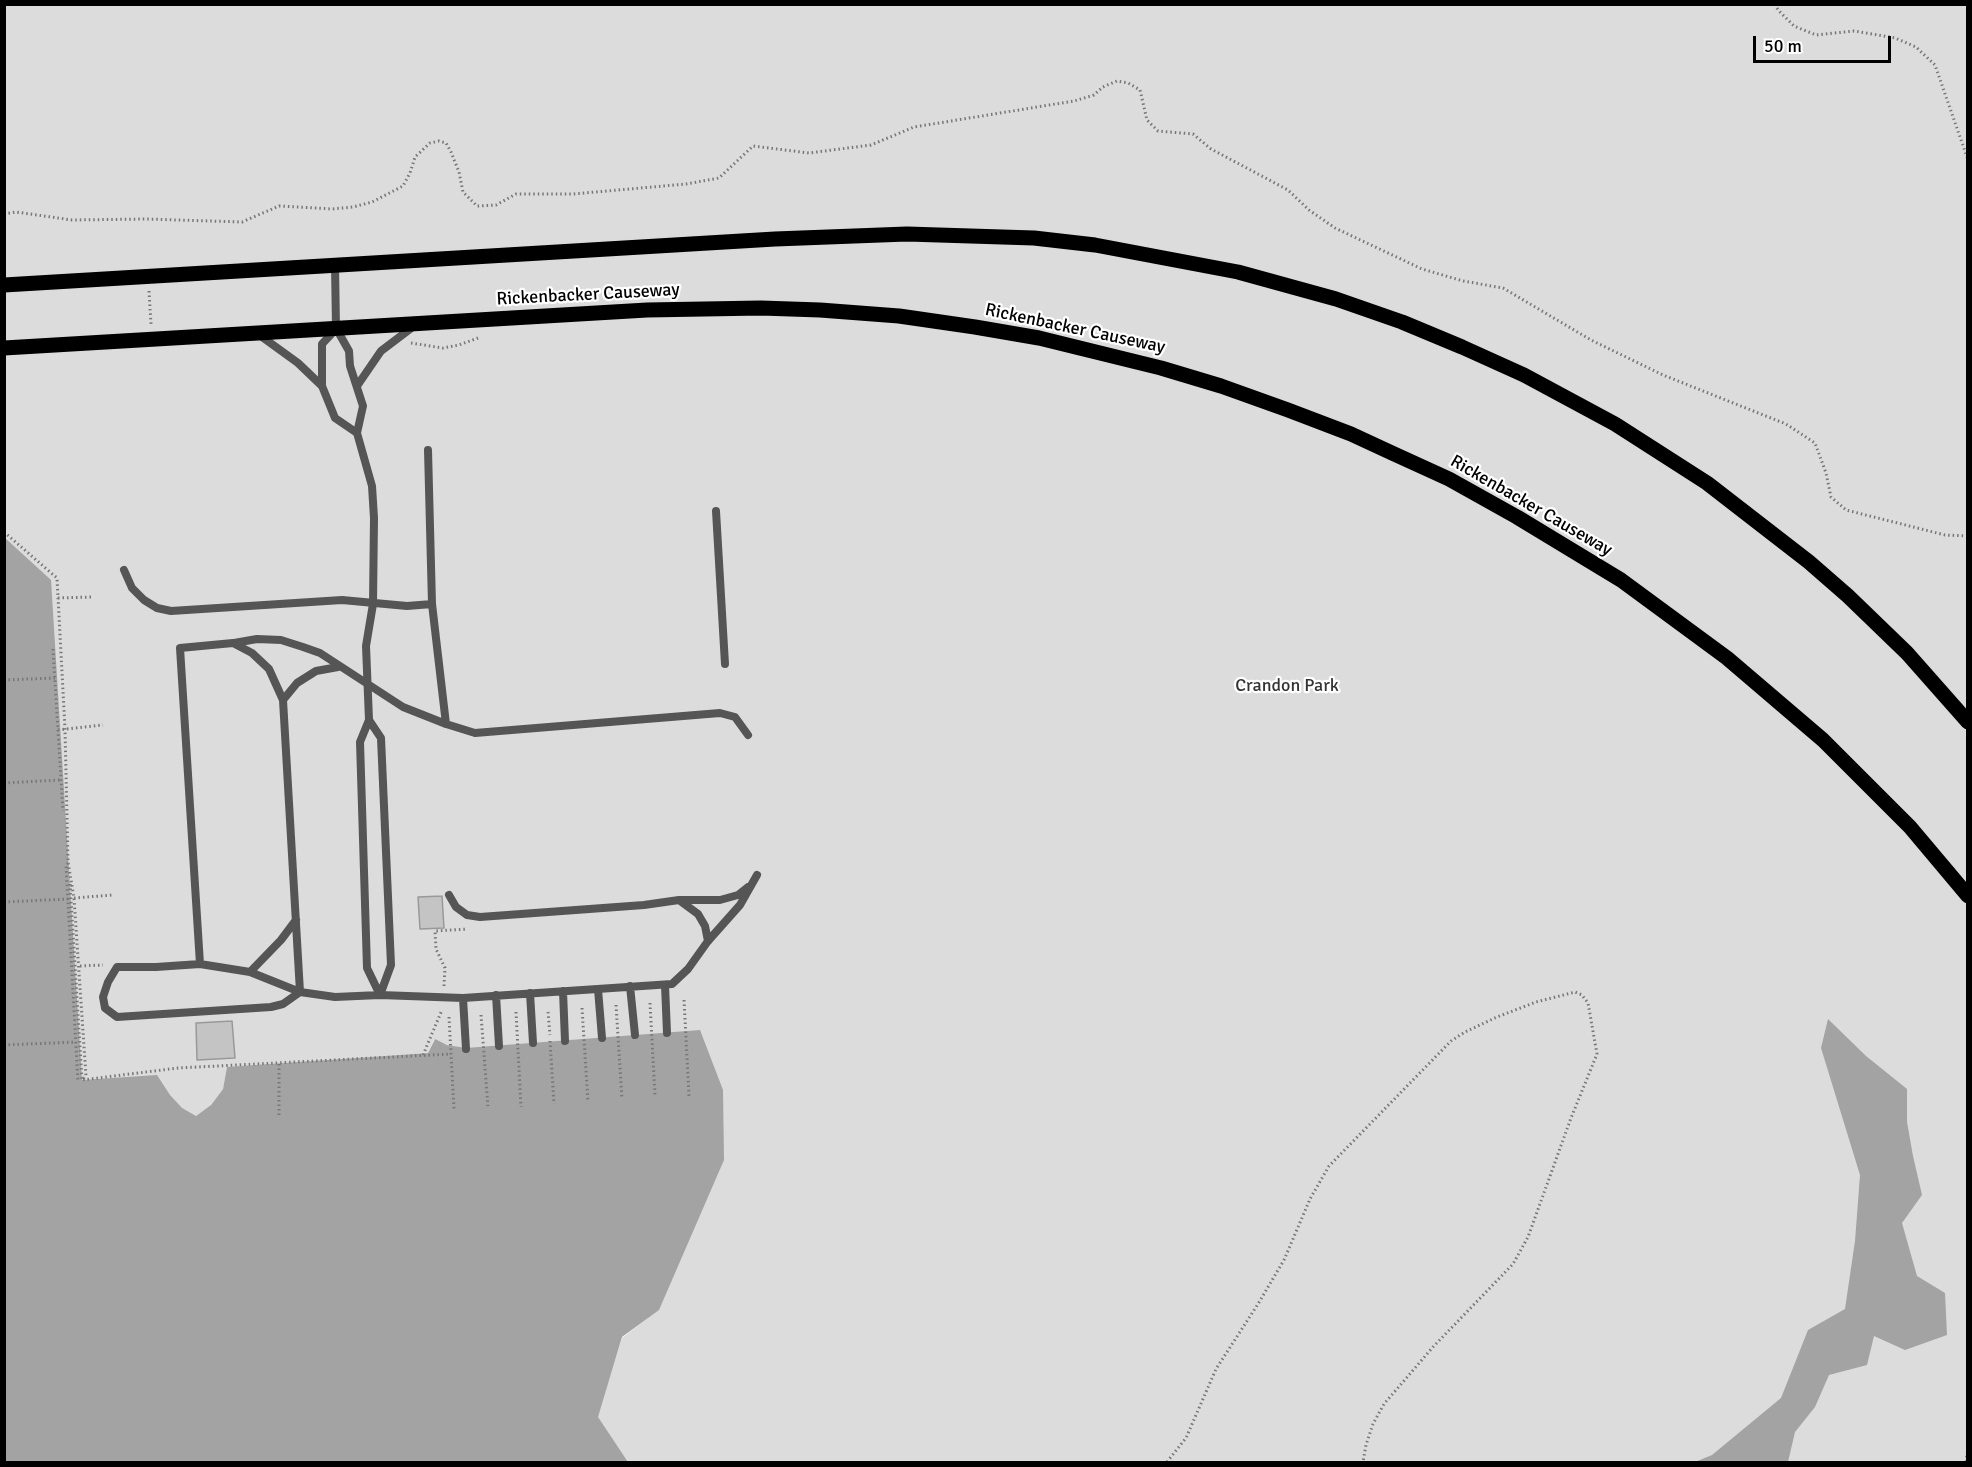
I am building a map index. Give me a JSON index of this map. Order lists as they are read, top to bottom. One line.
{"streets":{"main road":["Rickenbacker Causeway"]},"parks":["Crandon Park"],"scale_bar":"50 m"}
